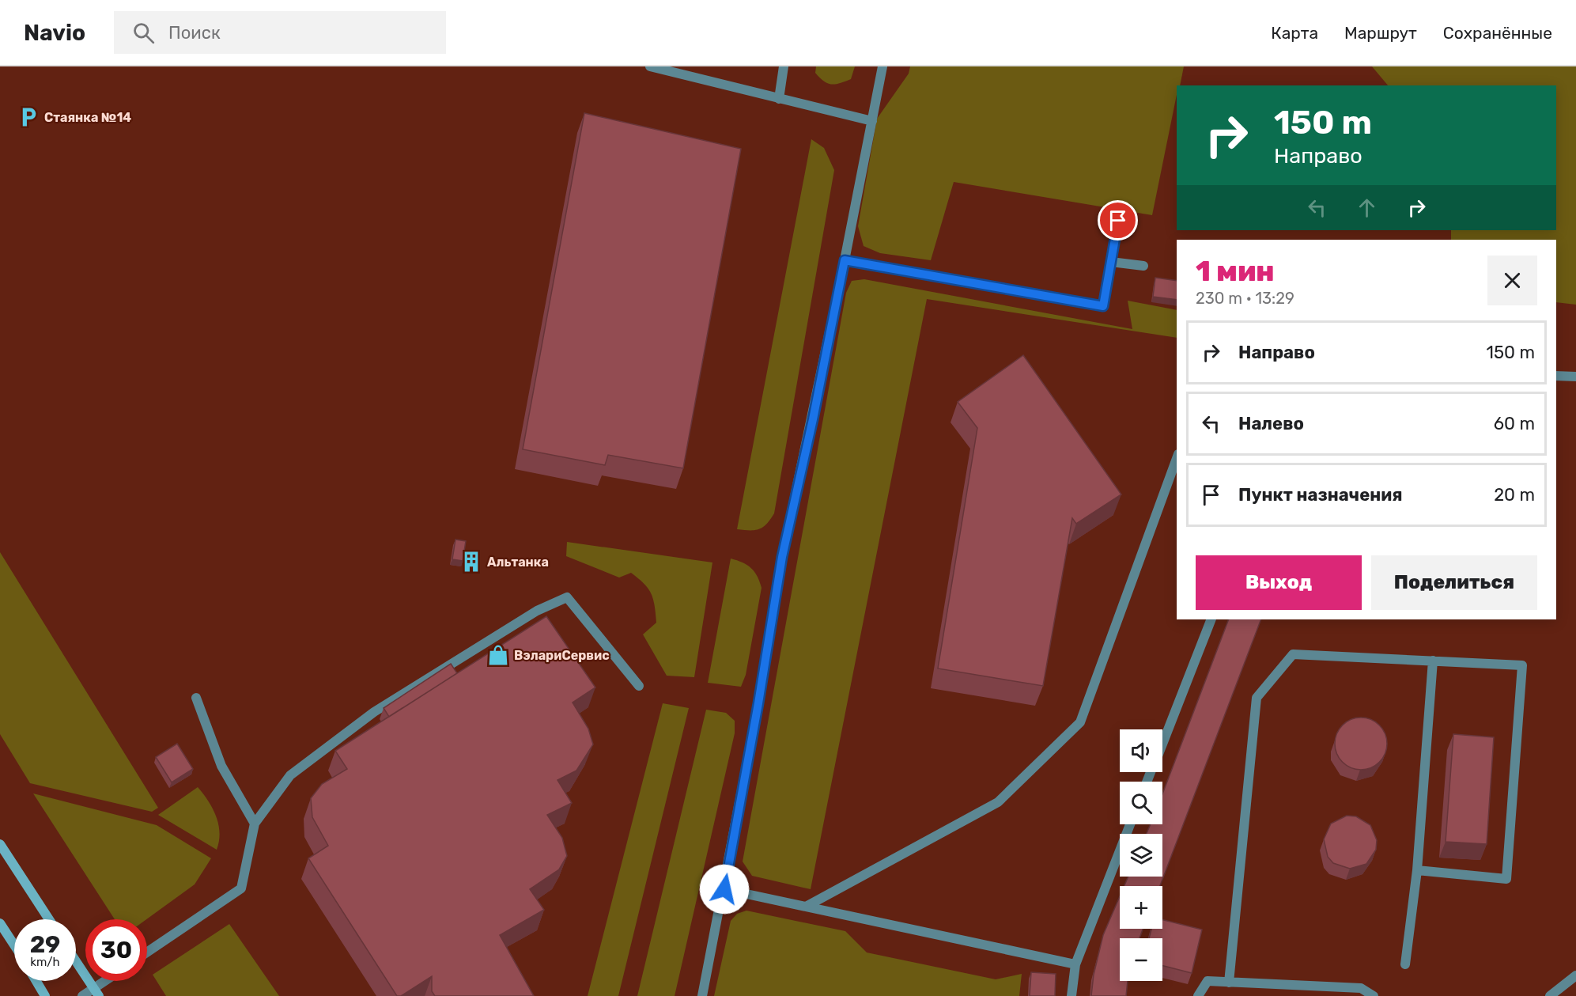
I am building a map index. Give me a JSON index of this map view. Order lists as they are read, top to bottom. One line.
{"places":{"parking":["Стаянка №14"],"building":["Альтанка"],"shop":["ВэлариСервис"]},"page":{"header":"Navio","search":"Поиск","nav":["Карта","Маршрут","Сохранённые"],"turn":["150 m","Направо"],"heading":["1 мин","230 m · 13:29"],"list":[{"name":"Направо","value":"150 m"},{"name":"Налево","value":"60 m"},{"name":"Пункт назначения","value":"20 m"}],"buttons":["Выход","Поделиться"],"map_buttons":["+","−"],"speed":"29 km/h","limit":"30"}}
